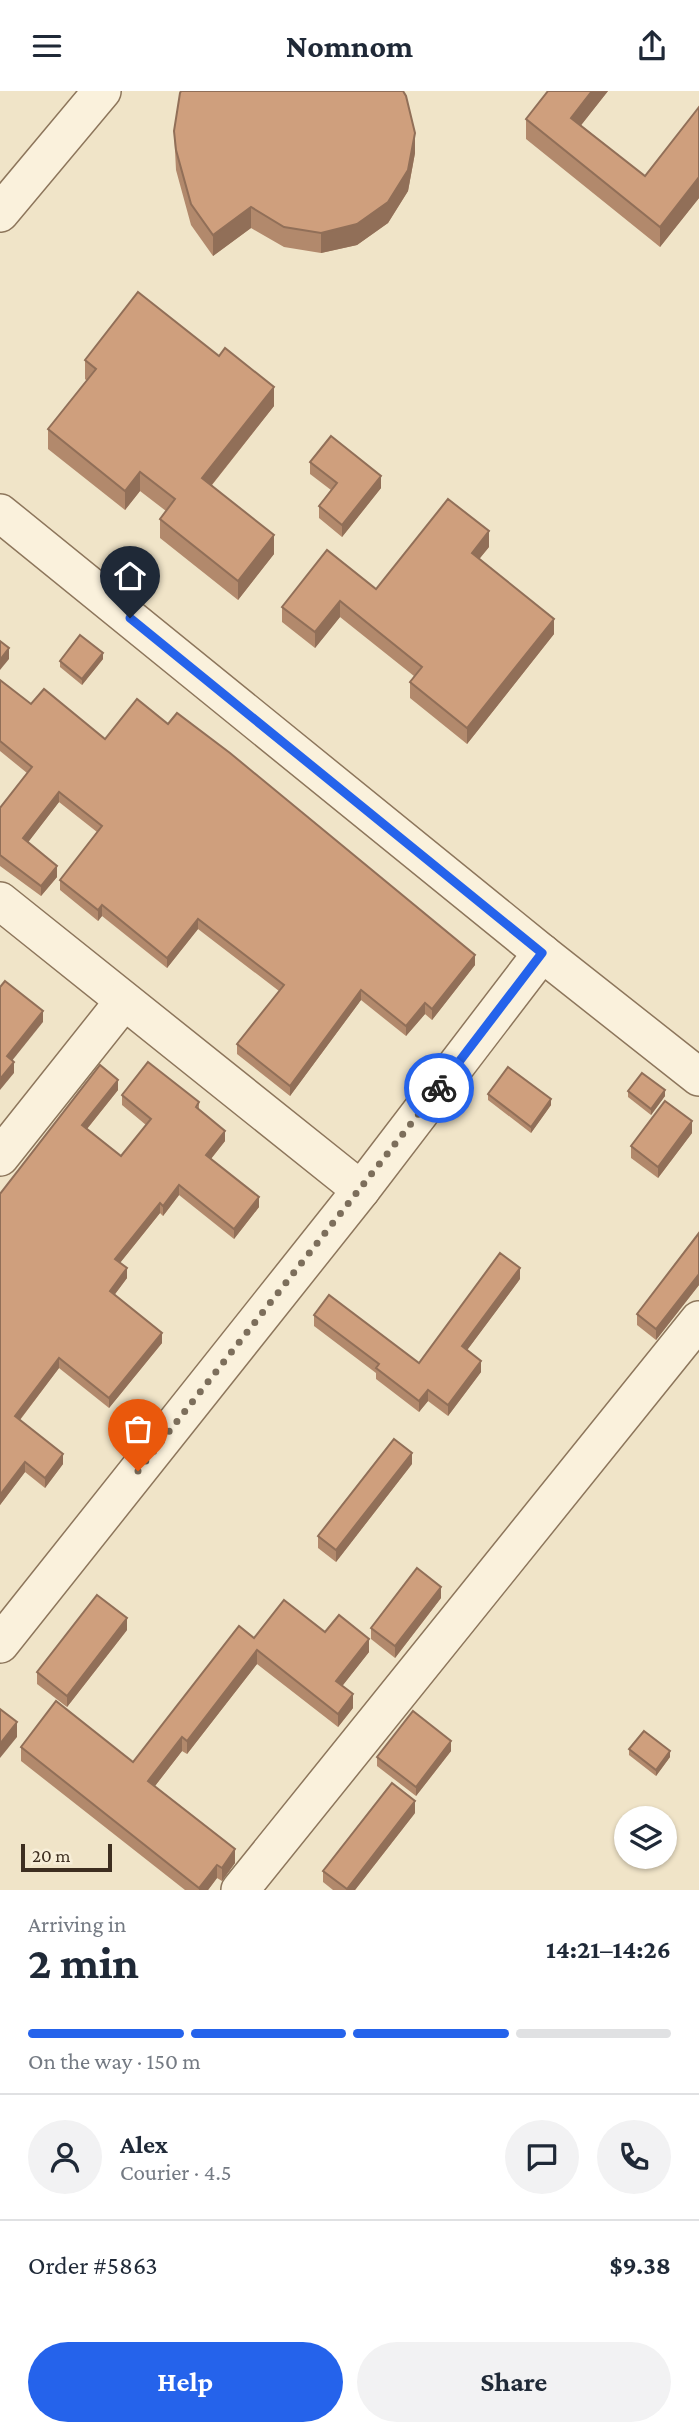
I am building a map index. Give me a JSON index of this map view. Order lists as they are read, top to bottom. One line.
{"scale_bar":"20 m","page":{"header":"Nomnom","scale":"20 m","heading":["2 min","Arriving in","14:21–14:26"],"panel":["Alex","Courier · 4.5","Order #5863","$9.38"],"bar":"On the way · 150 m","buttons":["Help","Share"]}}
